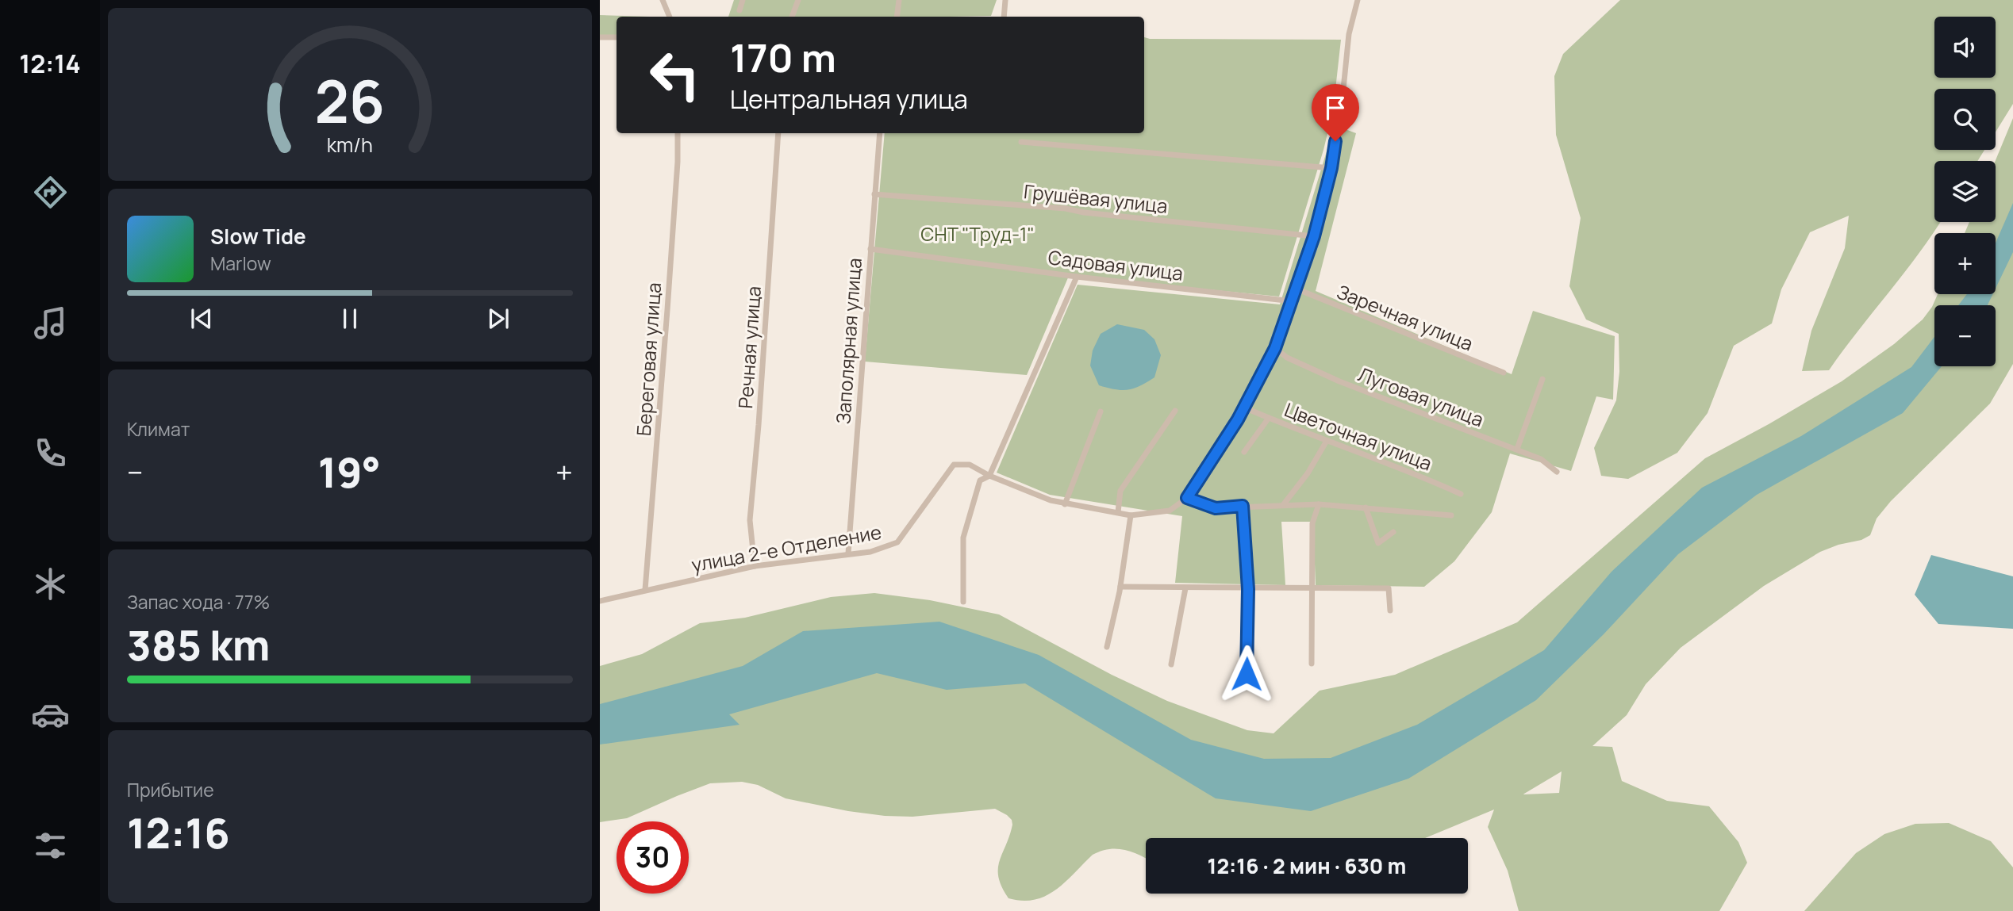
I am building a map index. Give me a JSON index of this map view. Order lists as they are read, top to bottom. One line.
{"streets":{"street":["Грушёвая улица","Садовая улица","Заречная улица","Заполярная улица","Речная улица","Береговая улица","Луговая улица","Цветочная улица","улица 2-е Отделение"]},"crossings":[["Грушёвая улица","Заполярная улица"],["Садовая улица","Заполярная улица"],["Заполярная улица","улица 2-е Отделение"],["Речная улица","улица 2-е Отделение"],["Береговая улица","улица 2-е Отделение"]],"parks":["СНТ \"Труд-1\""],"page":{"tabs":"12:14","map_buttons":["+","−"],"turn":["170 m","Центральная улица"],"song":["Slow Tide","Marlow"],"tile":["Климат",["Запас хода · 77%","385 km"],["Прибытие","12:16"]],"heat":["−","19°","+"],"limit":"30","trip":"12:16 · 2 мин · 630 m","gauge":["26","km/h"]}}
